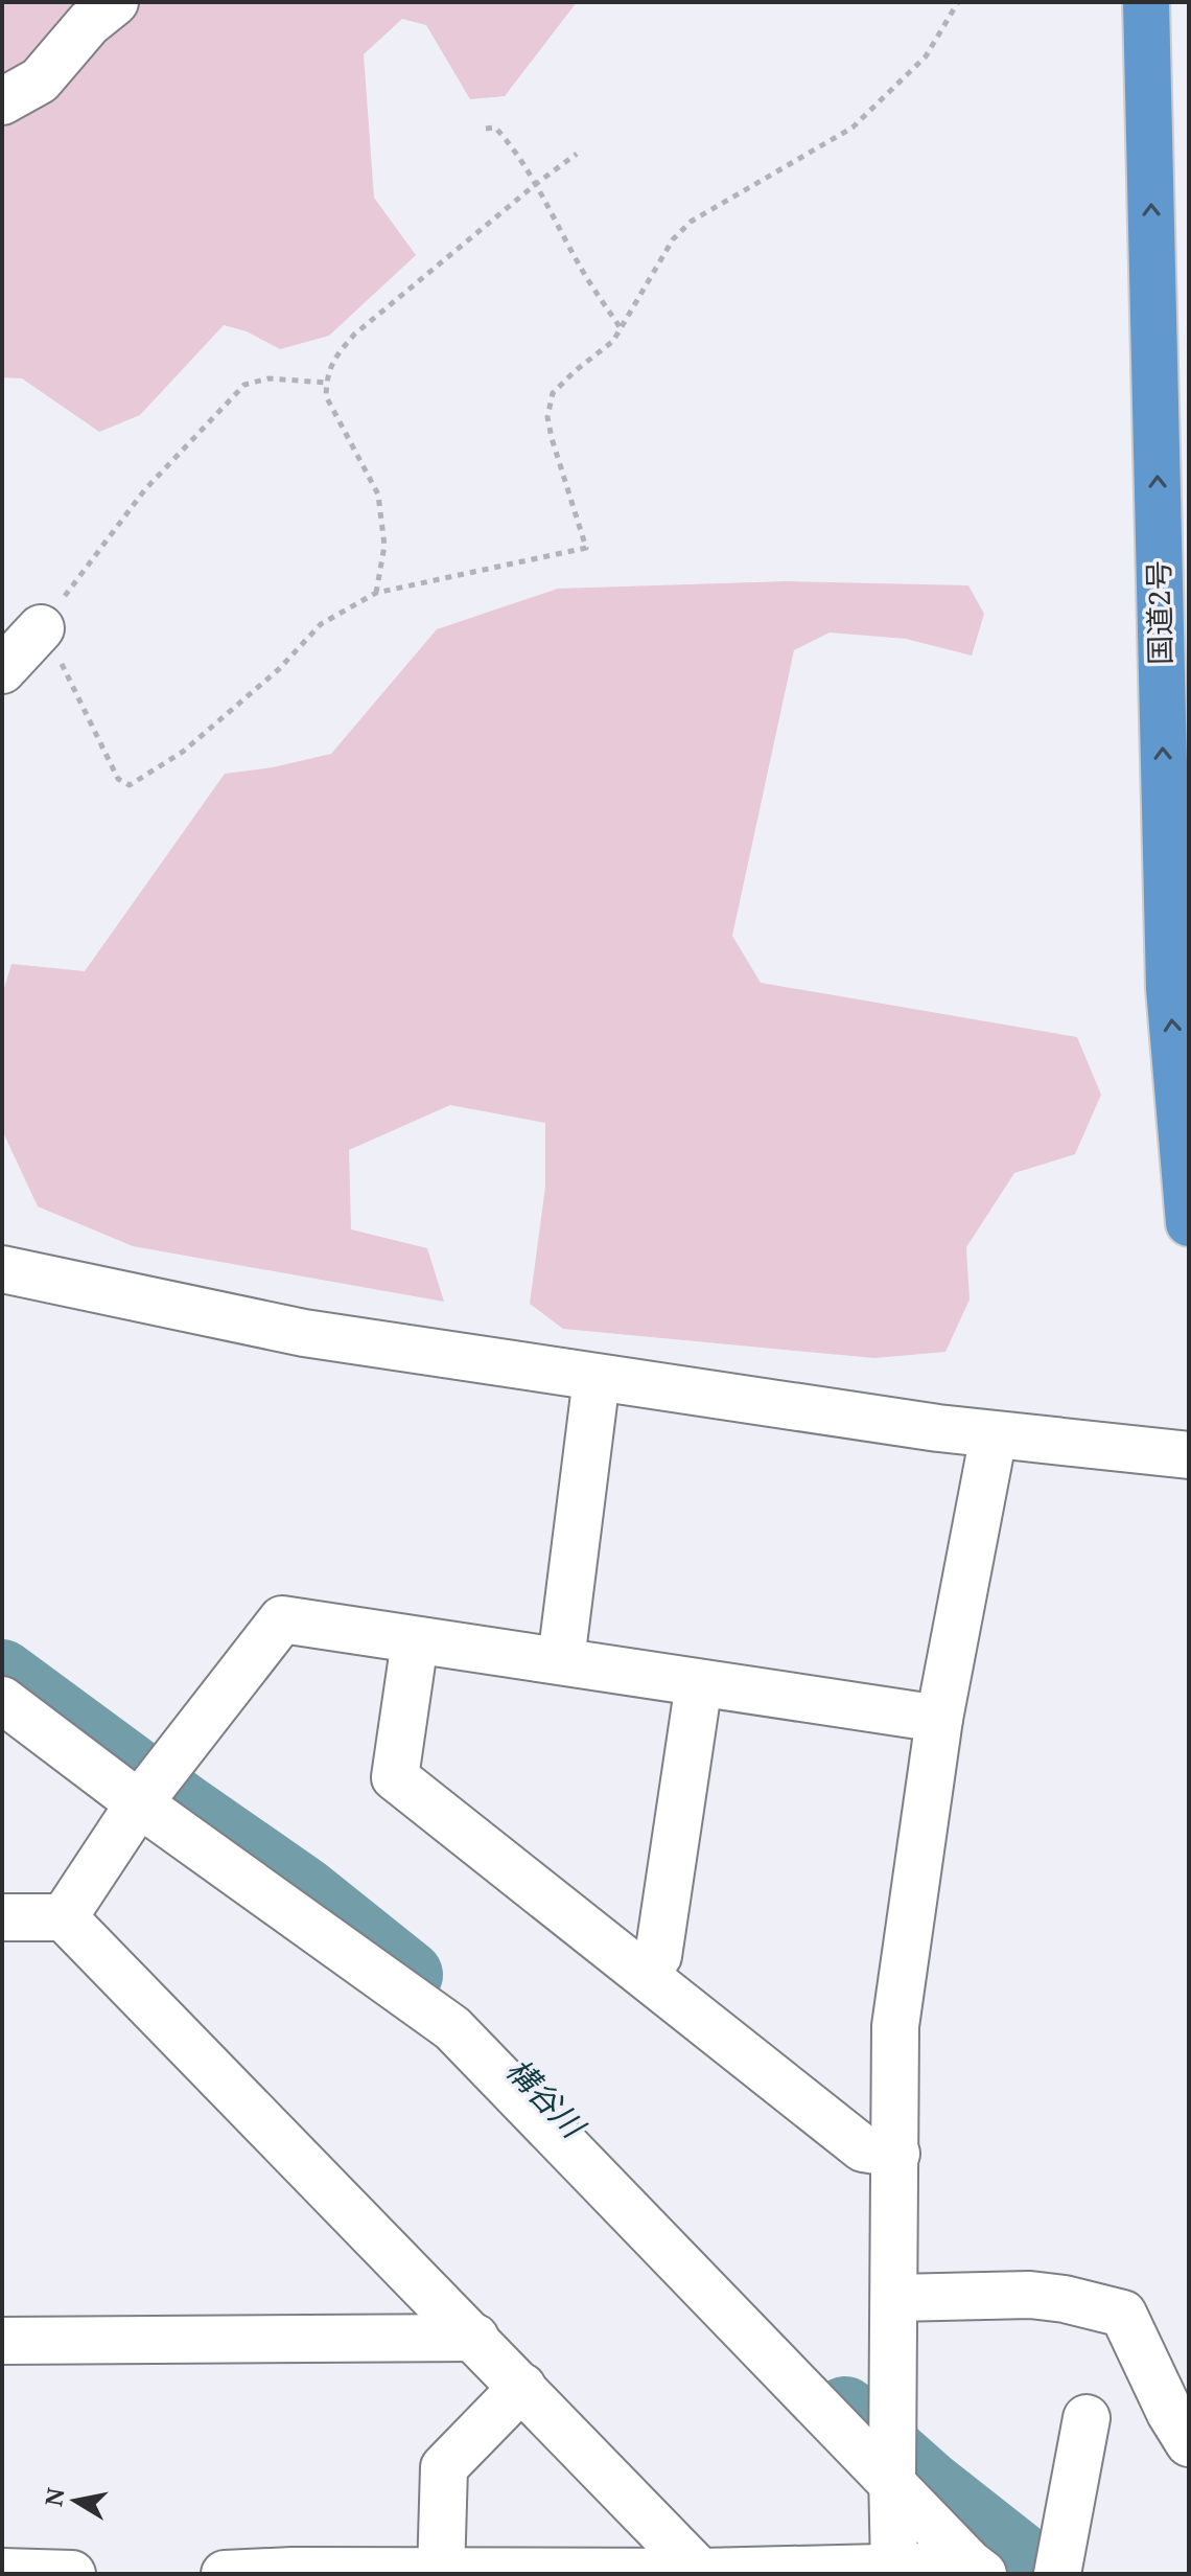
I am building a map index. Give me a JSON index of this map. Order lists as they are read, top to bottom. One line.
{"streets":{"highway":["国道2号"]},"one_way":["国道2号"],"water":["構谷川"],"north":"left"}
